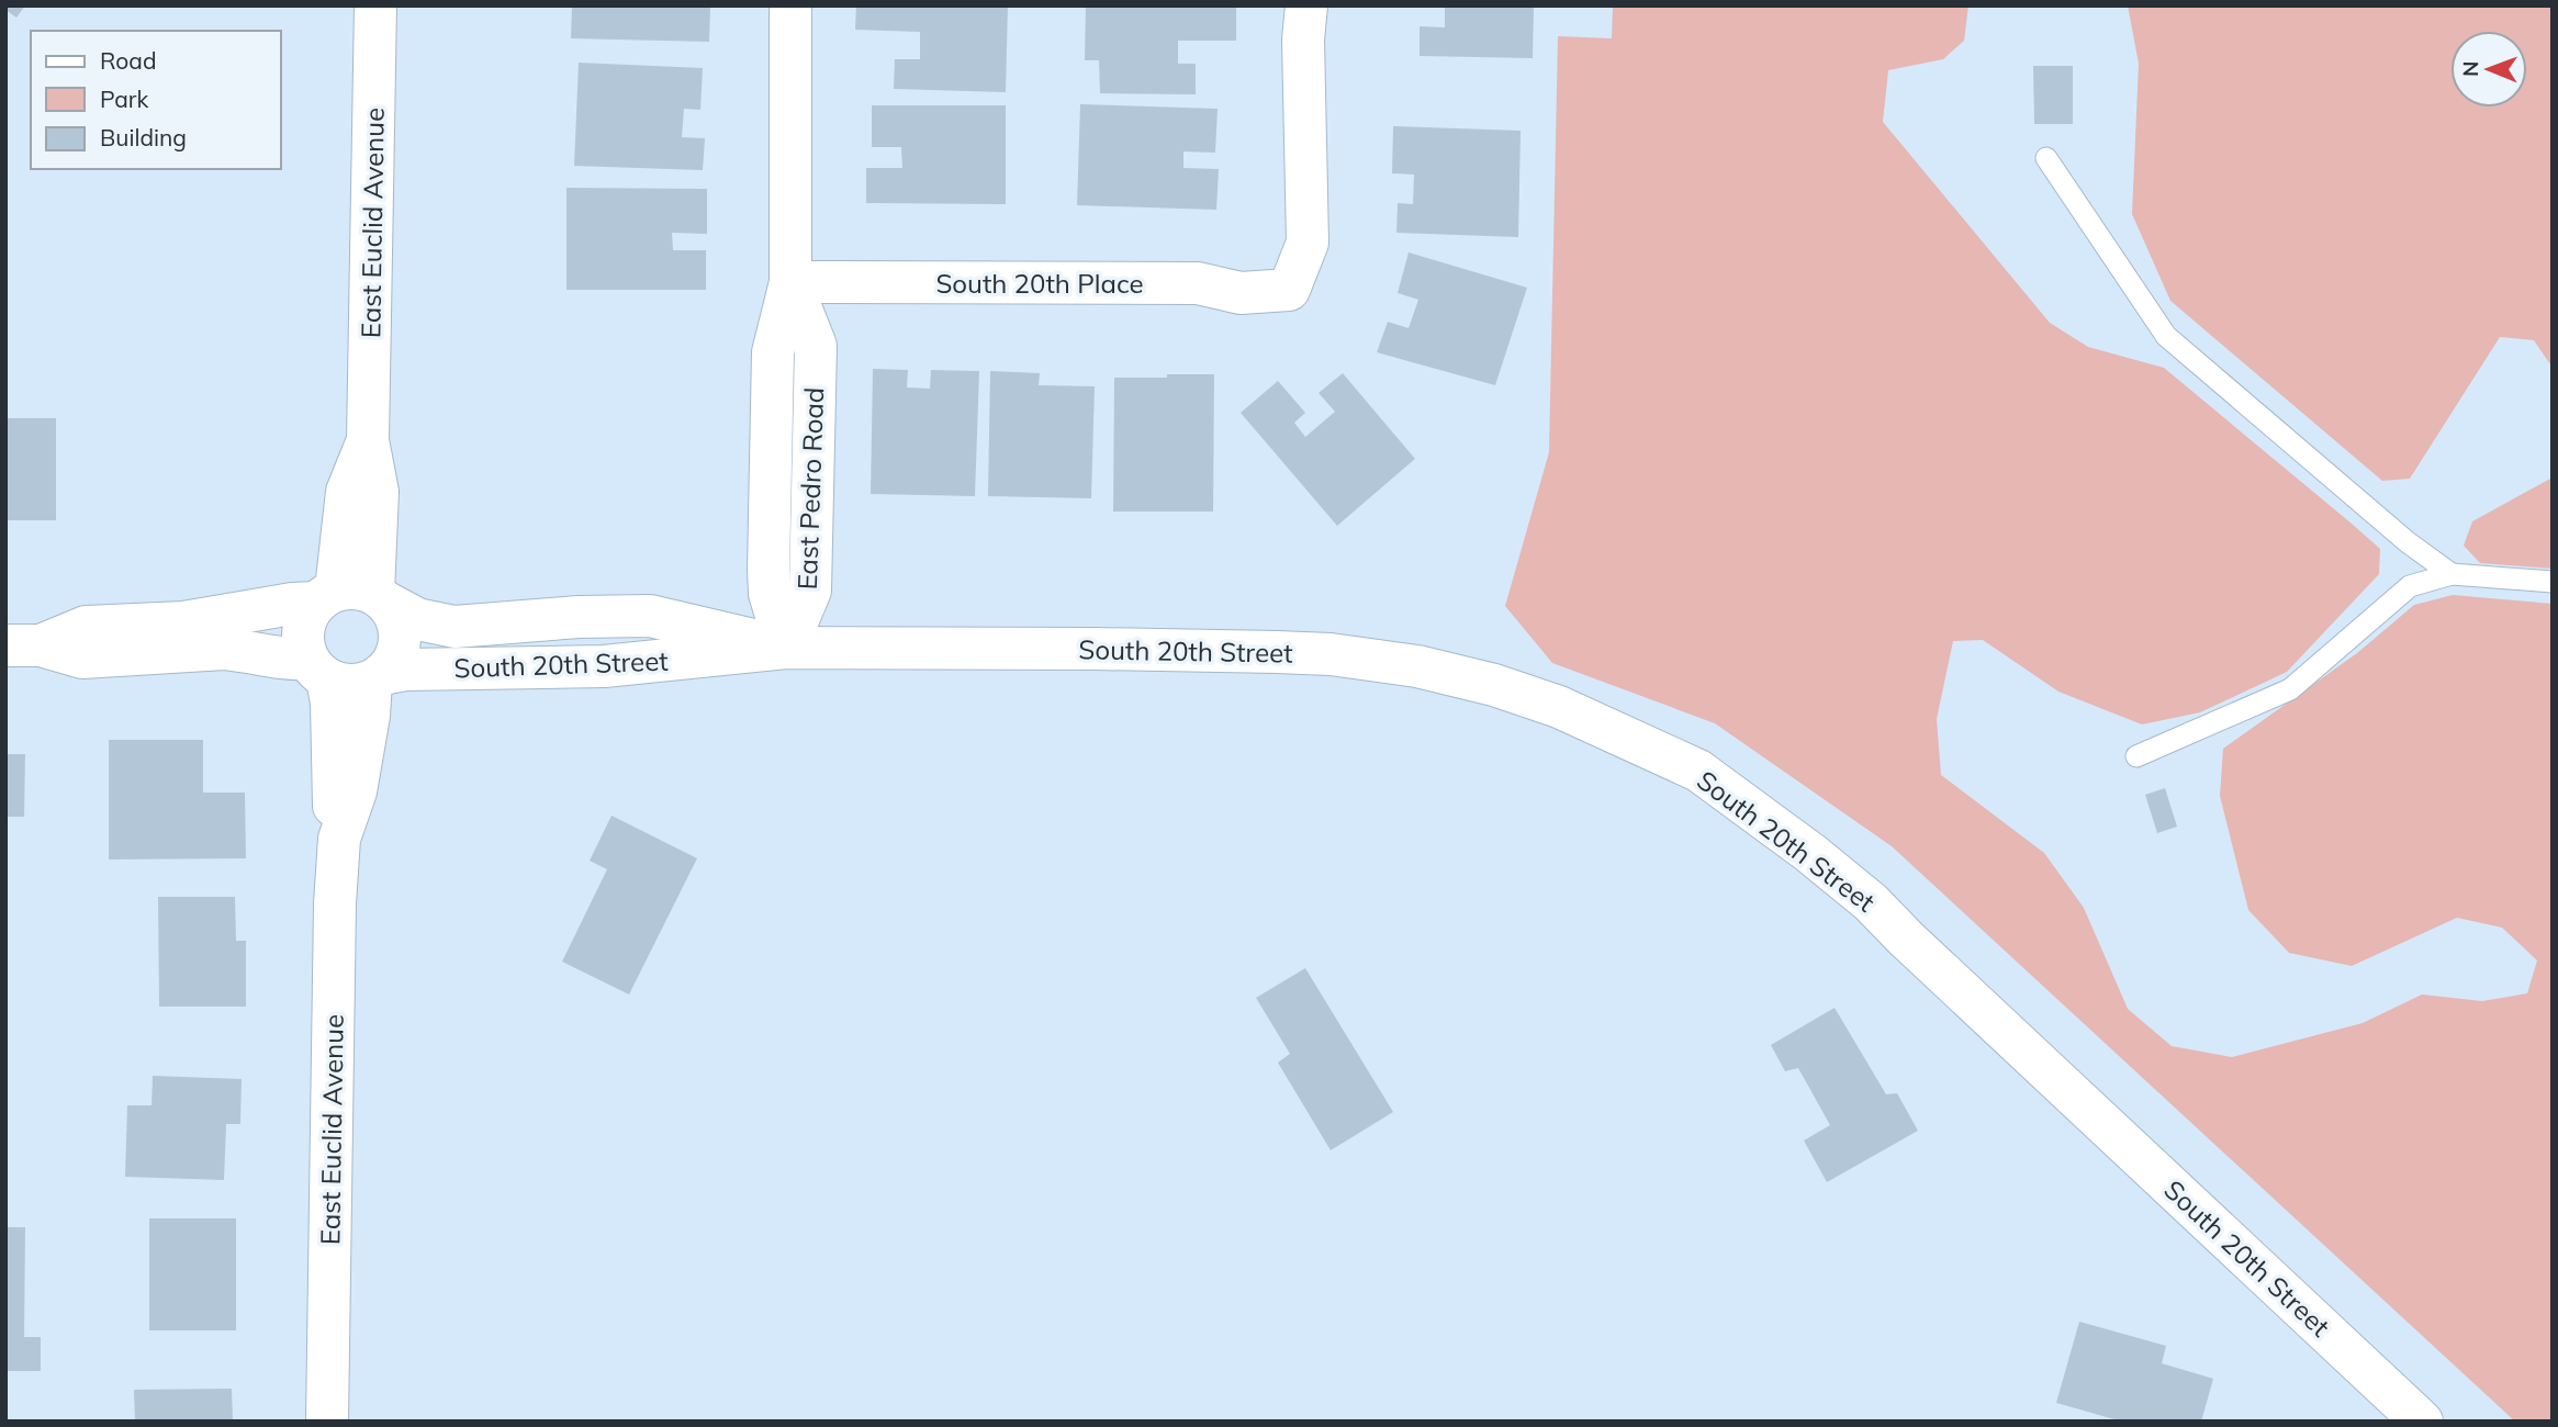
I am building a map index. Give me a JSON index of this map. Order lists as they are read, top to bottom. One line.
{"streets":{"street":["East Euclid Avenue","South 20th Place","East Pedro Road","South 20th Street"]},"crossings":[["East Euclid Avenue","South 20th Street"],["South 20th Place","East Pedro Road"],["East Pedro Road","South 20th Street"]],"legend":["Road","Park","Building"],"north":"left"}
